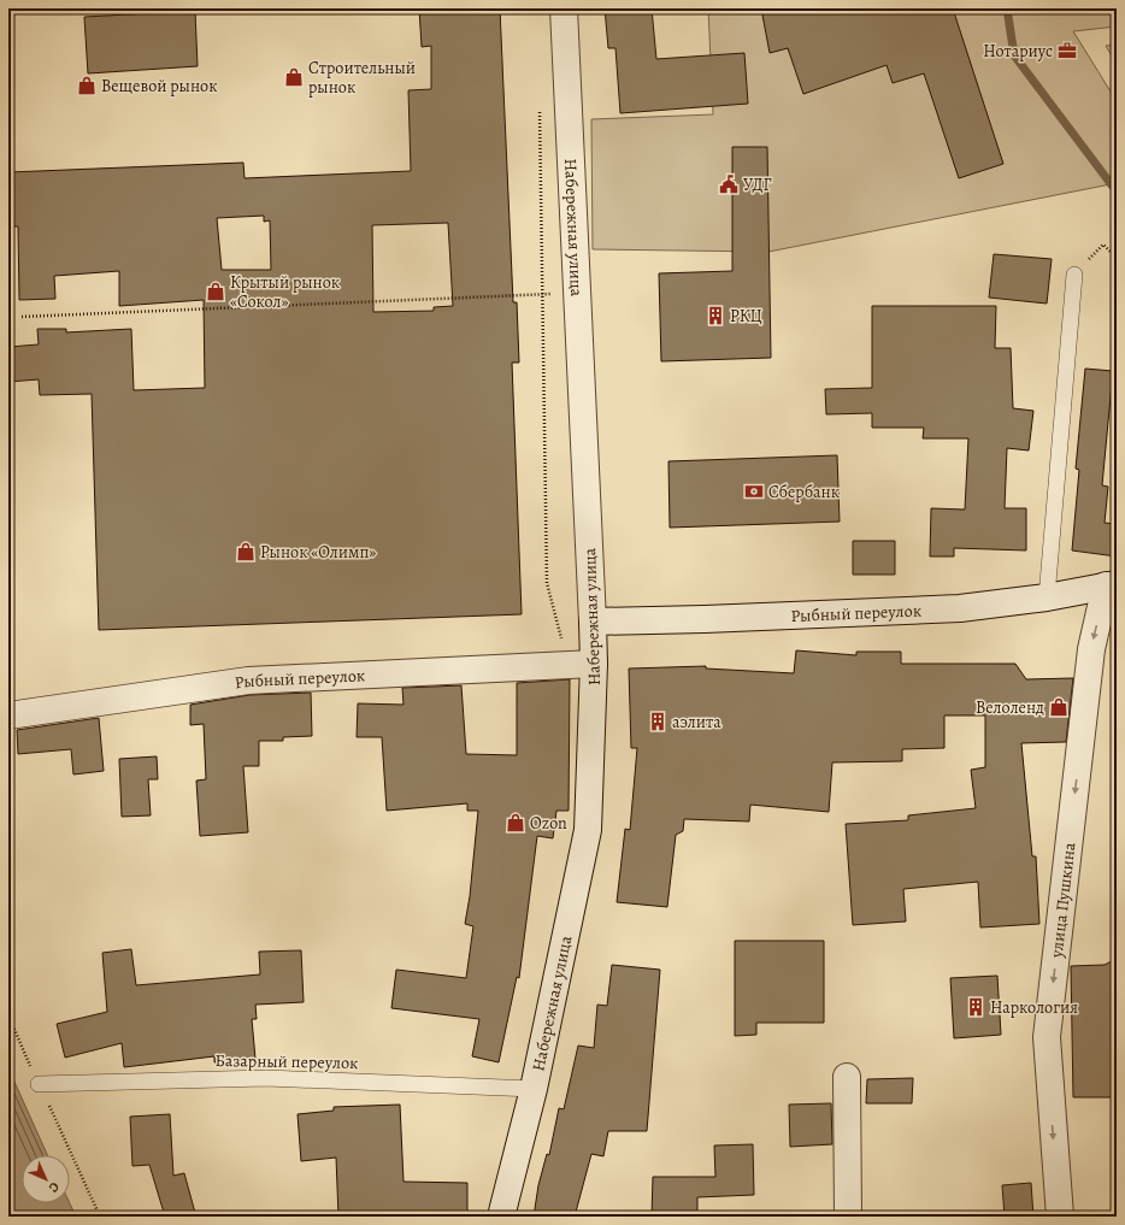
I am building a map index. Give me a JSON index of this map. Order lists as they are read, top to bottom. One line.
{"streets":{"street":["Набережная улица","Рыбный переулок","улица Пушкина"],"lane":["Базарный переулок"]},"crossings":[["Набережная улица","Рыбный переулок"],["Набережная улица","Базарный переулок"],["Рыбный переулок","улица Пушкина"]],"one_way":["улица Пушкина"],"places":{"office":["Нотариус"],"shop":["Строительный рынок","Вещевой рынок","Крытый рынок «Сокол»","Рынок «Олимп»","Велоленд","Ozon"],"public building":["УДГ"],"building":["РКЦ","аэлита","Наркология"],"bank":["Сбербанк"]},"north":"bottom right"}
